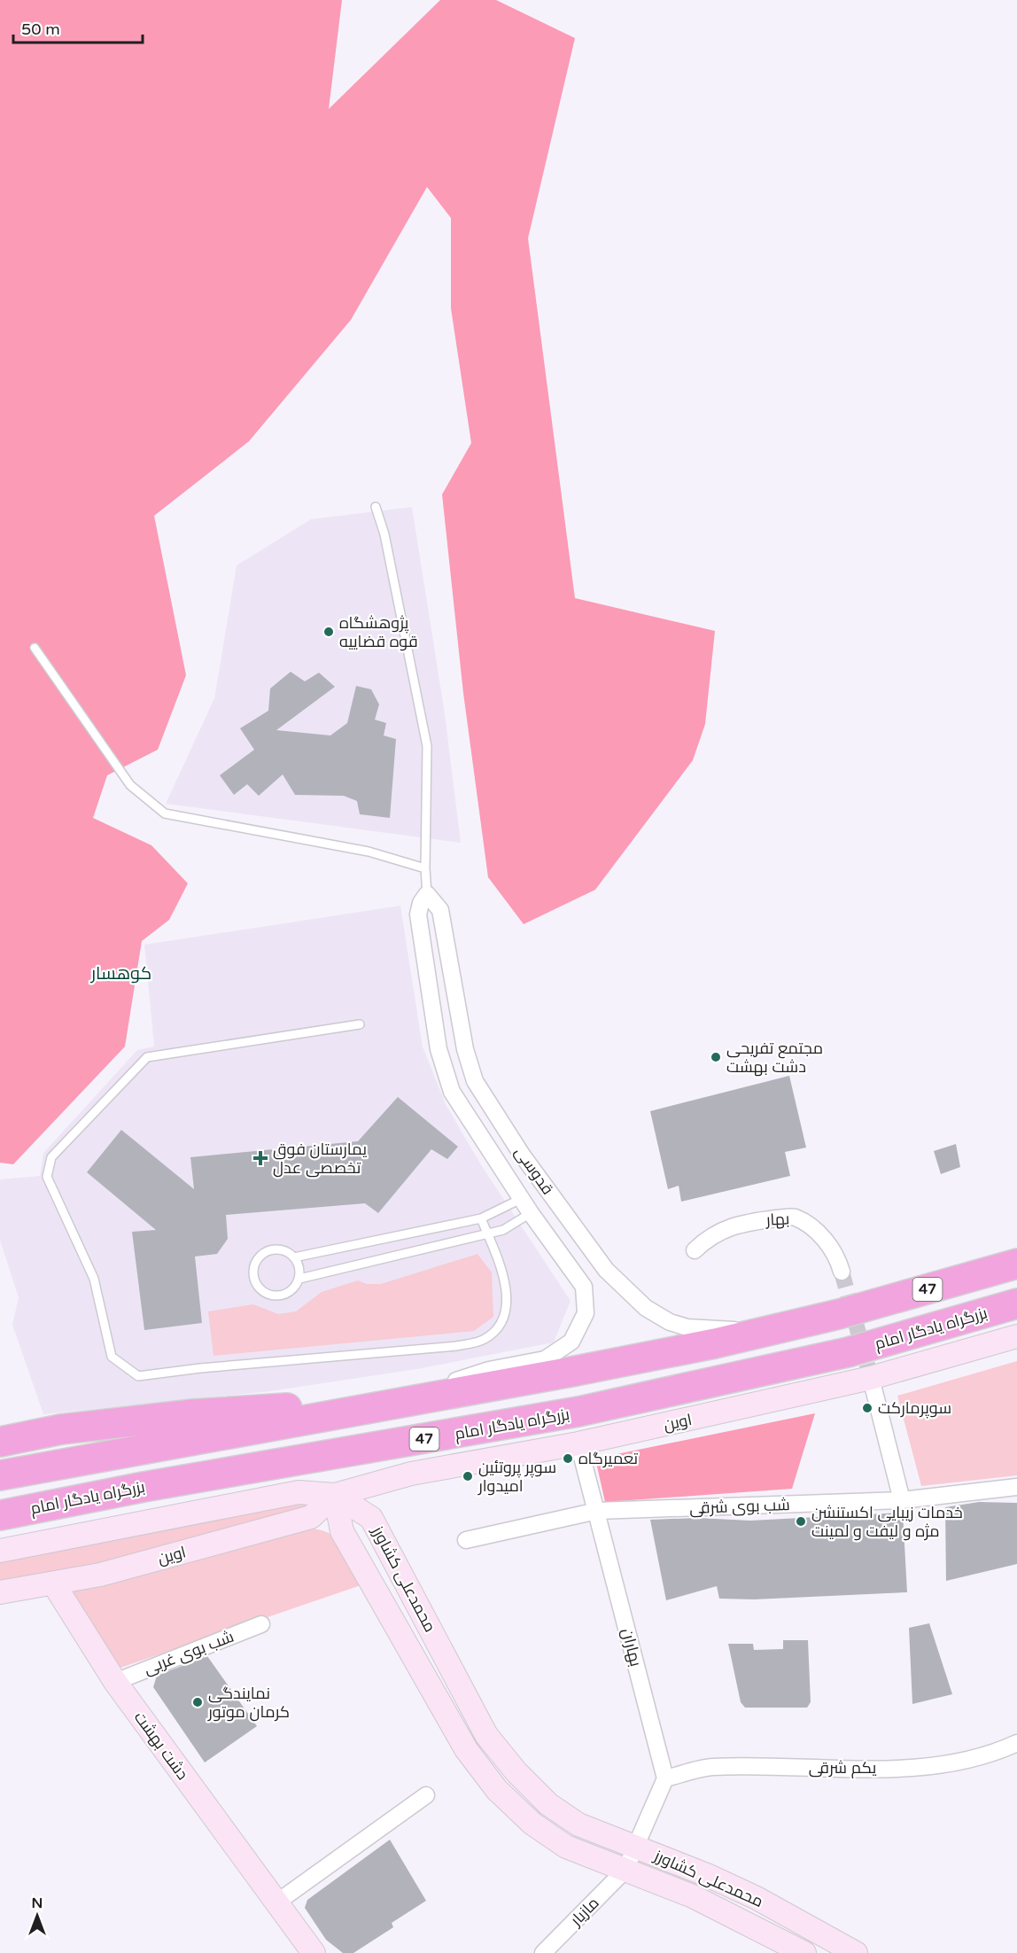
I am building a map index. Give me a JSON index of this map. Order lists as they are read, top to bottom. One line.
{"streets":{"highway":["47","بزرگراه یادگار امام"],"main road":["اوین","محمدعلی کشاورز","دشت بهشت"],"street":["قدوسی","بهار","شب بوی شرقی","بهاران","شب بوی غربی","یکم شرقی","مازیار"]},"crossings":[["قدوسی","47"],["اوین","محمدعلی کشاورز"],["اوین","بهاران"],["اوین","دشت بهشت"],["شب بوی شرقی","بهاران"],["محمدعلی کشاورز","مازیار"],["بهاران","یکم شرقی"],["شب بوی غربی","دشت بهشت"]],"districts":["کوهسار"],"places":{"other":["پژوهشگاه قوه قضاییه","مجتمع تفریحی دشت بهشت","سوپرمارکت","تعمیرگاه","سوپر پروتئین امیدوار","خدمات زیبایی اکستنشن مژه و لیفت و لمینت","نمایندگی کرمان موتور"],"health":["یمارستان فوق تخصصی عدل"]},"scale_bar":"50 m","north":"top"}
